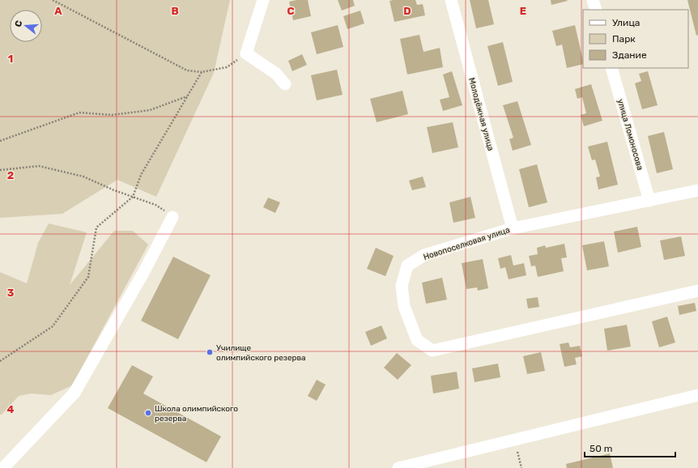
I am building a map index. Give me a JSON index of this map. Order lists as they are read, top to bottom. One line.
{"streets":{"street":["Молодёжная улица","улица Ломоносова","Новопоселковая улица"]},"crossings":[["Молодёжная улица","Новопоселковая улица"],["улица Ломоносова","Новопоселковая улица"]],"places":["Училище олимпийского резерва","Школа олимпийского резерва"],"legend":["Улица","Парк","Здание"],"scale_bar":"50 m","north":"left","grid":{"columns":["A","B","C","D","E"],"rows":["1","2","3","4"]}}
